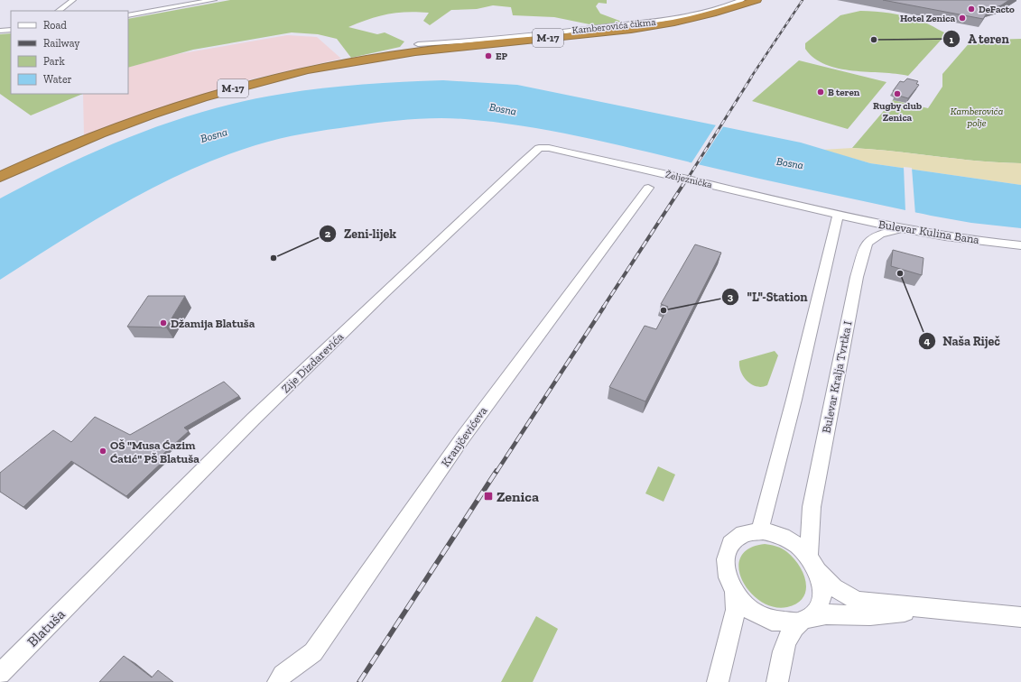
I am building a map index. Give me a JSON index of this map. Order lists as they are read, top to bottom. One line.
{"streets":{"highway":["M-17"],"street":["Kamberovića čikma","Željeznička","Bulevar Kulina Bana","Zije Dizdarevića","Bulevar Kralja Tvrtka I","Kranjčevićeva","Blatuša"]},"crossings":[["Željeznička","Bulevar Kulina Bana"],["Željeznička","Zije Dizdarevića"],["Zije Dizdarevića","Blatuša"]],"water":["Bosna"],"parks":["Kamberovića polje"],"places":{"other":["DeFacto","Hotel Zenica","A teren","EP","B teren","Rugby club Zenica","Zeni-lijek","Naša Riječ","\"L\"-Station","Džamija Blatuša","OŠ \"Musa Ćazim Ćatić\" PŠ Blatuša"],"transit":["Zenica"]},"legend":["Road","Railway","Park","Water"]}
